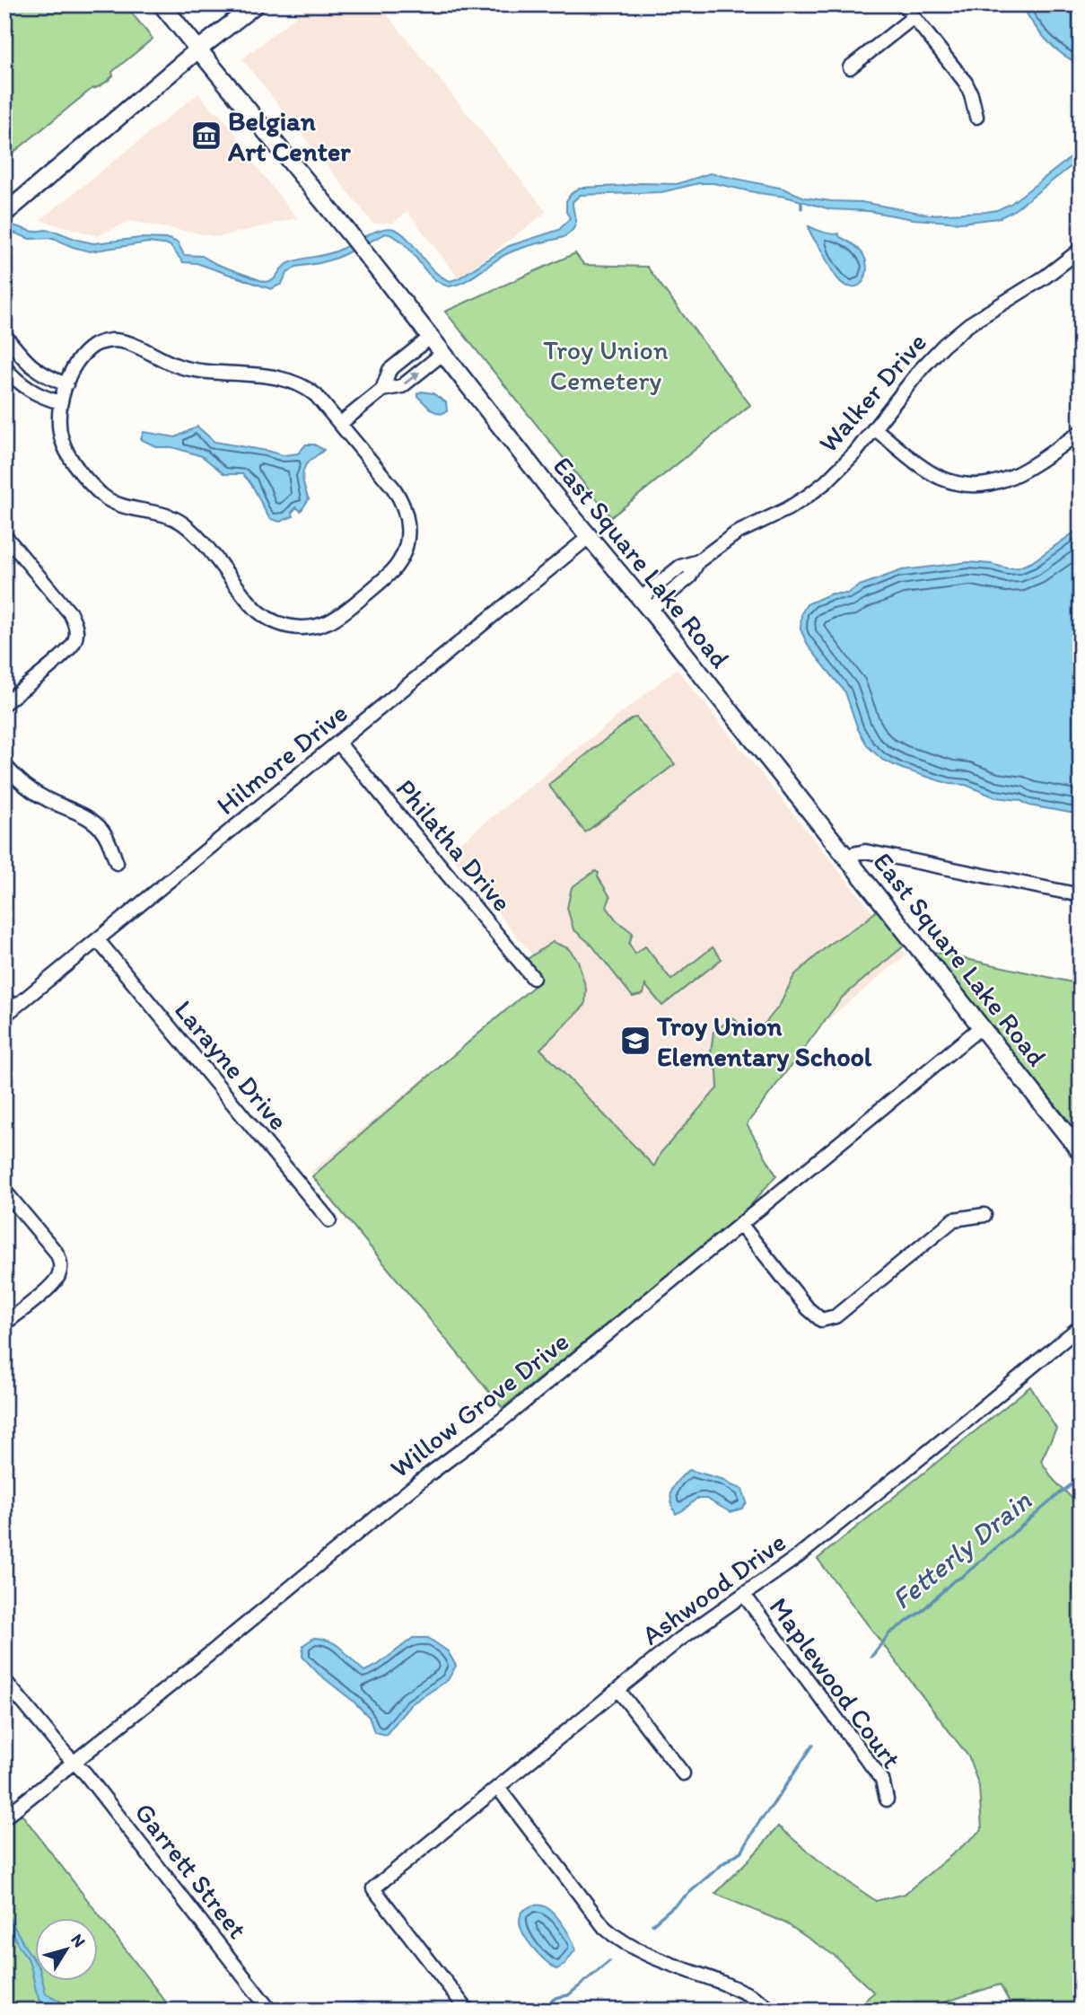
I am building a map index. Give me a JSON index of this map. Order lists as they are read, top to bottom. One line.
{"streets":{"main road":["East Square Lake Road"],"street":["Walker Drive","Hilmore Drive","Philatha Drive","Larayne Drive","Willow Grove Drive","Ashwood Drive","Maplewood Court","Garrett Street"]},"crossings":[["Walker Drive","East Square Lake Road"],["East Square Lake Road","Hilmore Drive"],["East Square Lake Road","Willow Grove Drive"],["Hilmore Drive","Philatha Drive"],["Hilmore Drive","Larayne Drive"],["Willow Grove Drive","Garrett Street"],["Ashwood Drive","Maplewood Court"]],"water":["Fetterly Drain"],"parks":["Troy Union Cemetery"],"places":{"museum":["Belgian Art Center"],"school or university":["Troy Union Elementary School"]},"north":"top right"}
